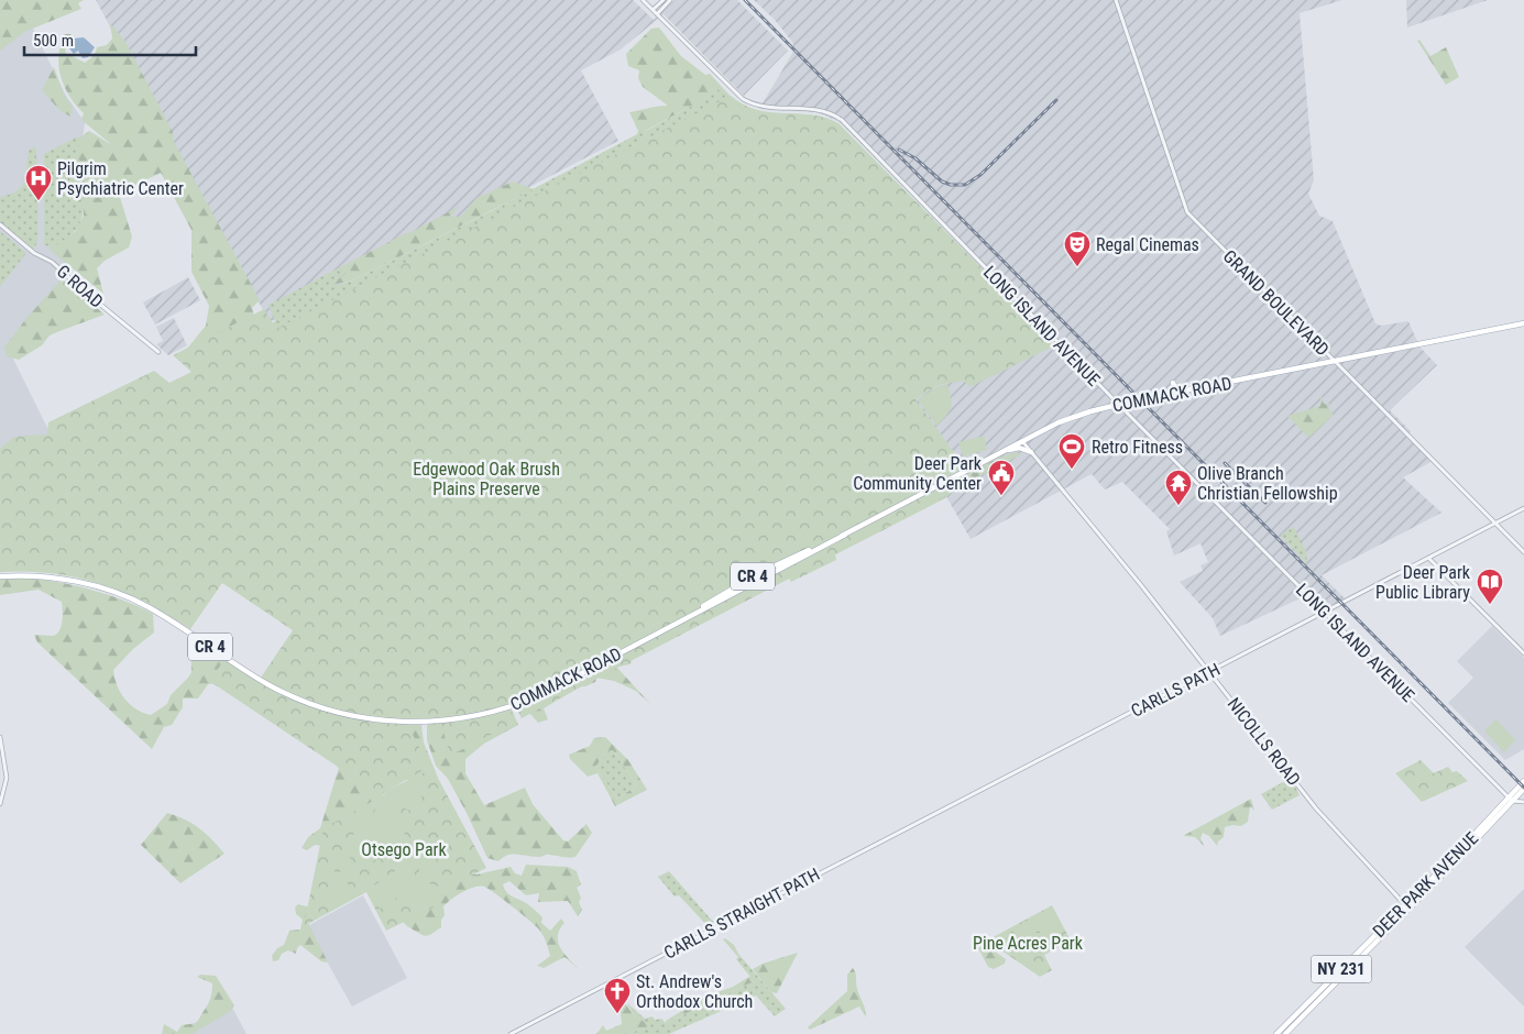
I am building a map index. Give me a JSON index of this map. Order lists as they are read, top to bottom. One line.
{"streets":{"main road":["COMMACK ROAD","CR 4","DEER PARK AVENUE","NY 231"],"street":["G ROAD","GRAND BOULEVARD","LONG ISLAND AVENUE","CARLLS PATH","NICOLLS ROAD","CARLLS STRAIGHT PATH"]},"crossings":[["GRAND BOULEVARD","COMMACK ROAD"],["GRAND BOULEVARD","CARLLS PATH"],["LONG ISLAND AVENUE","COMMACK ROAD"],["LONG ISLAND AVENUE","CARLLS PATH"],["LONG ISLAND AVENUE","DEER PARK AVENUE"],["COMMACK ROAD","NICOLLS ROAD"],["CARLLS PATH","NICOLLS ROAD"],["CARLLS PATH","CARLLS STRAIGHT PATH"],["NICOLLS ROAD","DEER PARK AVENUE"]],"parks":["Edgewood Oak Brush Plains Preserve","Otsego Park","Pine Acres Park"],"places":{"hospital":["Pilgrim Psychiatric Center"],"theatre":["Regal Cinemas"],"sports":["Retro Fitness"],"public building":["Deer Park Community Center"],"temple":["Olive Branch Christian Fellowship"],"library":["Deer Park Public Library"],"church":["St. Andrew's Orthodox Church"]},"scale_bar":"500 m"}
